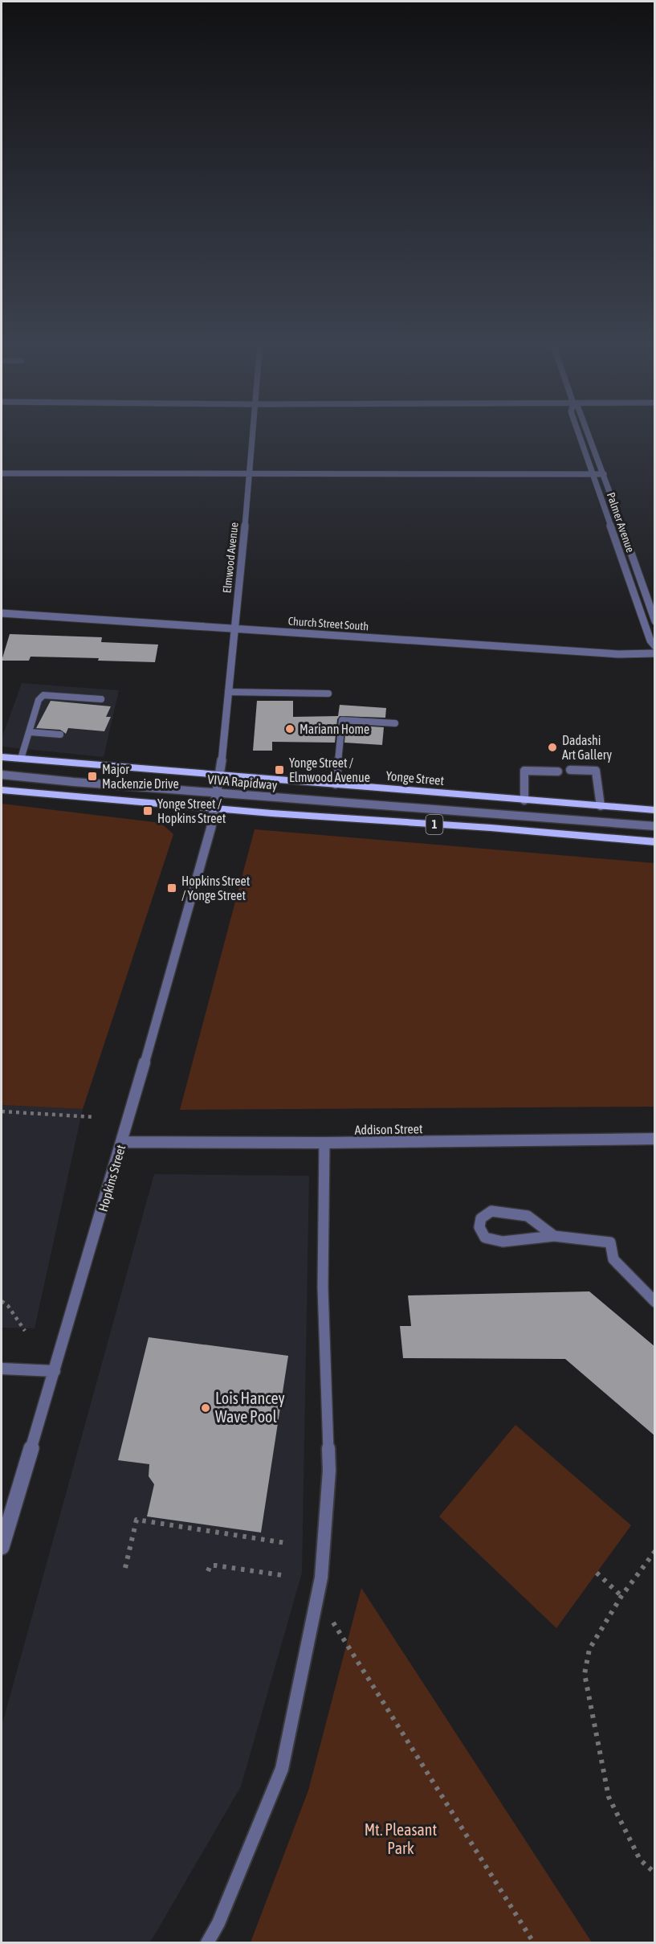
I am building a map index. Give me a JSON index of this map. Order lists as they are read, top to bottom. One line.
{"streets":{"main road":["Yonge Street","1"],"street":["Palmer Avenue","Elmwood Avenue","Church Street South","Addison Street","Hopkins Street"],"lane":["VIVA Rapidway"]},"crossings":[["Elmwood Avenue","Church Street South"],["Elmwood Avenue","Yonge Street"],["Elmwood Avenue","VIVA Rapidway"],["Elmwood Avenue","Hopkins Street"],["VIVA Rapidway","Hopkins Street"],["1","Hopkins Street"],["Addison Street","Hopkins Street"]],"parks":["Mt. Pleasant Park"],"places":{"other":["Mariann Home","Dadashi Art Gallery","Lois Hancey Wave Pool"],"transit":["Yonge Street / Elmwood Avenue","Major Mackenzie Drive","Yonge Street / Hopkins Street","Hopkins Street / Yonge Street"]}}
